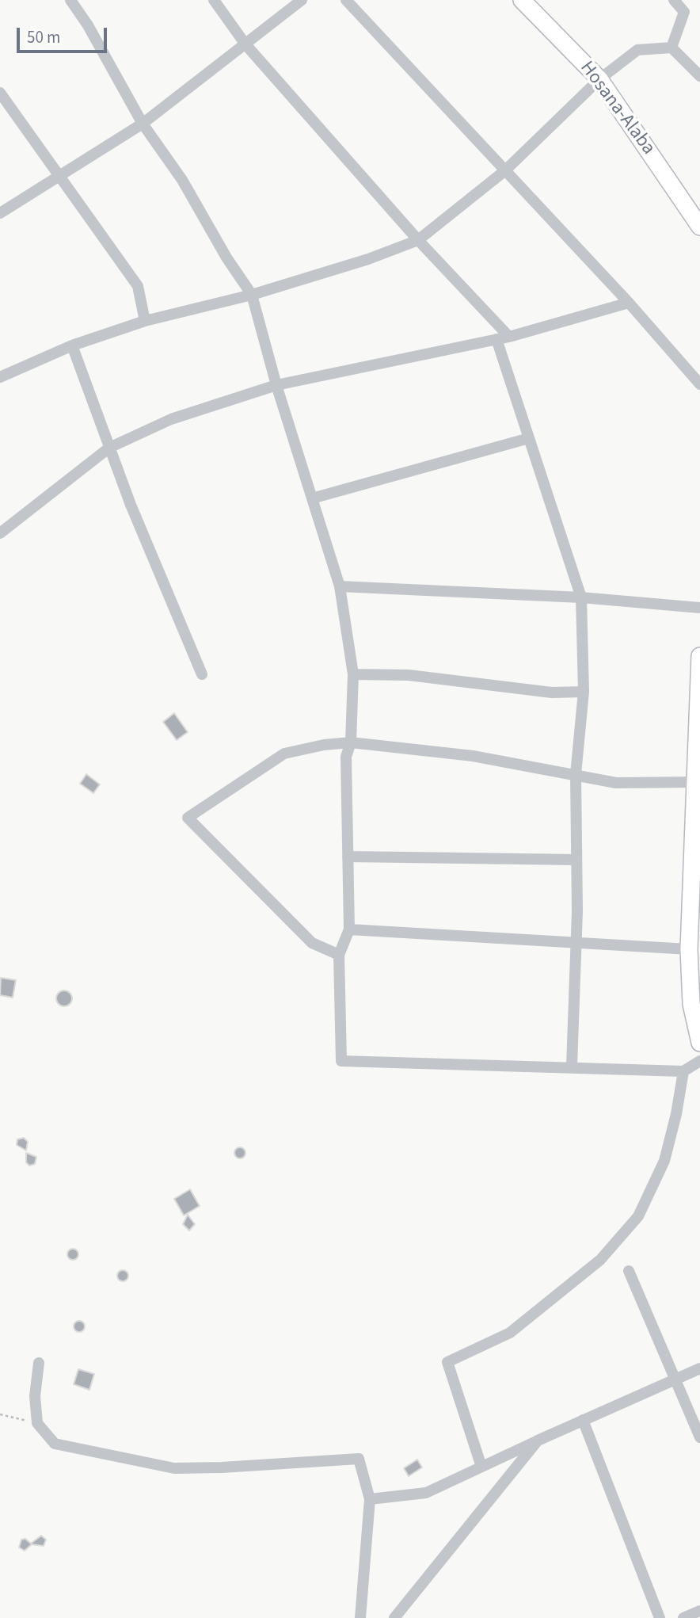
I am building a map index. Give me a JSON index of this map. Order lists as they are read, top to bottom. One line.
{"streets":{"main road":["Hosana-Alaba"]},"scale_bar":"50 m"}
